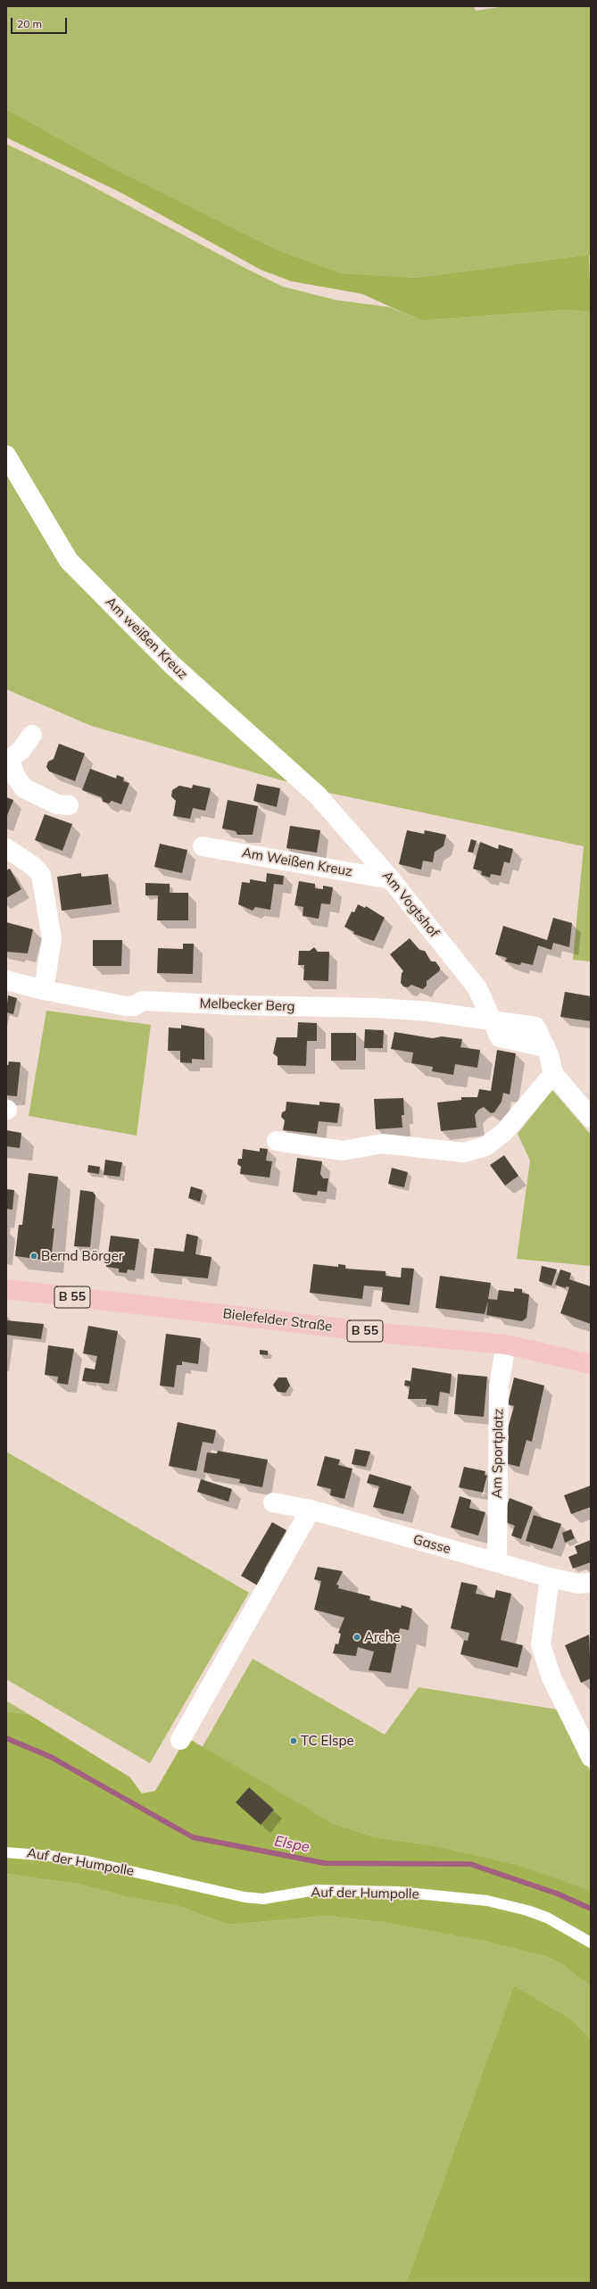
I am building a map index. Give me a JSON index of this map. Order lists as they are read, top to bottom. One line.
{"streets":{"main road":["B 55","Bielefelder Straße"],"street":["Am weißen Kreuz","Am Weißen Kreuz","Am Vogtshof","Melbecker Berg","Am Sportplatz","Gasse"],"lane":["Auf der Humpolle"]},"crossings":[["Am weißen Kreuz","Am Vogtshof"],["Am Weißen Kreuz","Am Vogtshof"],["Am Vogtshof","Melbecker Berg"],["Bielefelder Straße","Am Sportplatz"],["Am Sportplatz","Gasse"]],"water":["Elspe"],"places":["Bernd Börger","Arche","TC Elspe"],"scale_bar":"20 m"}
